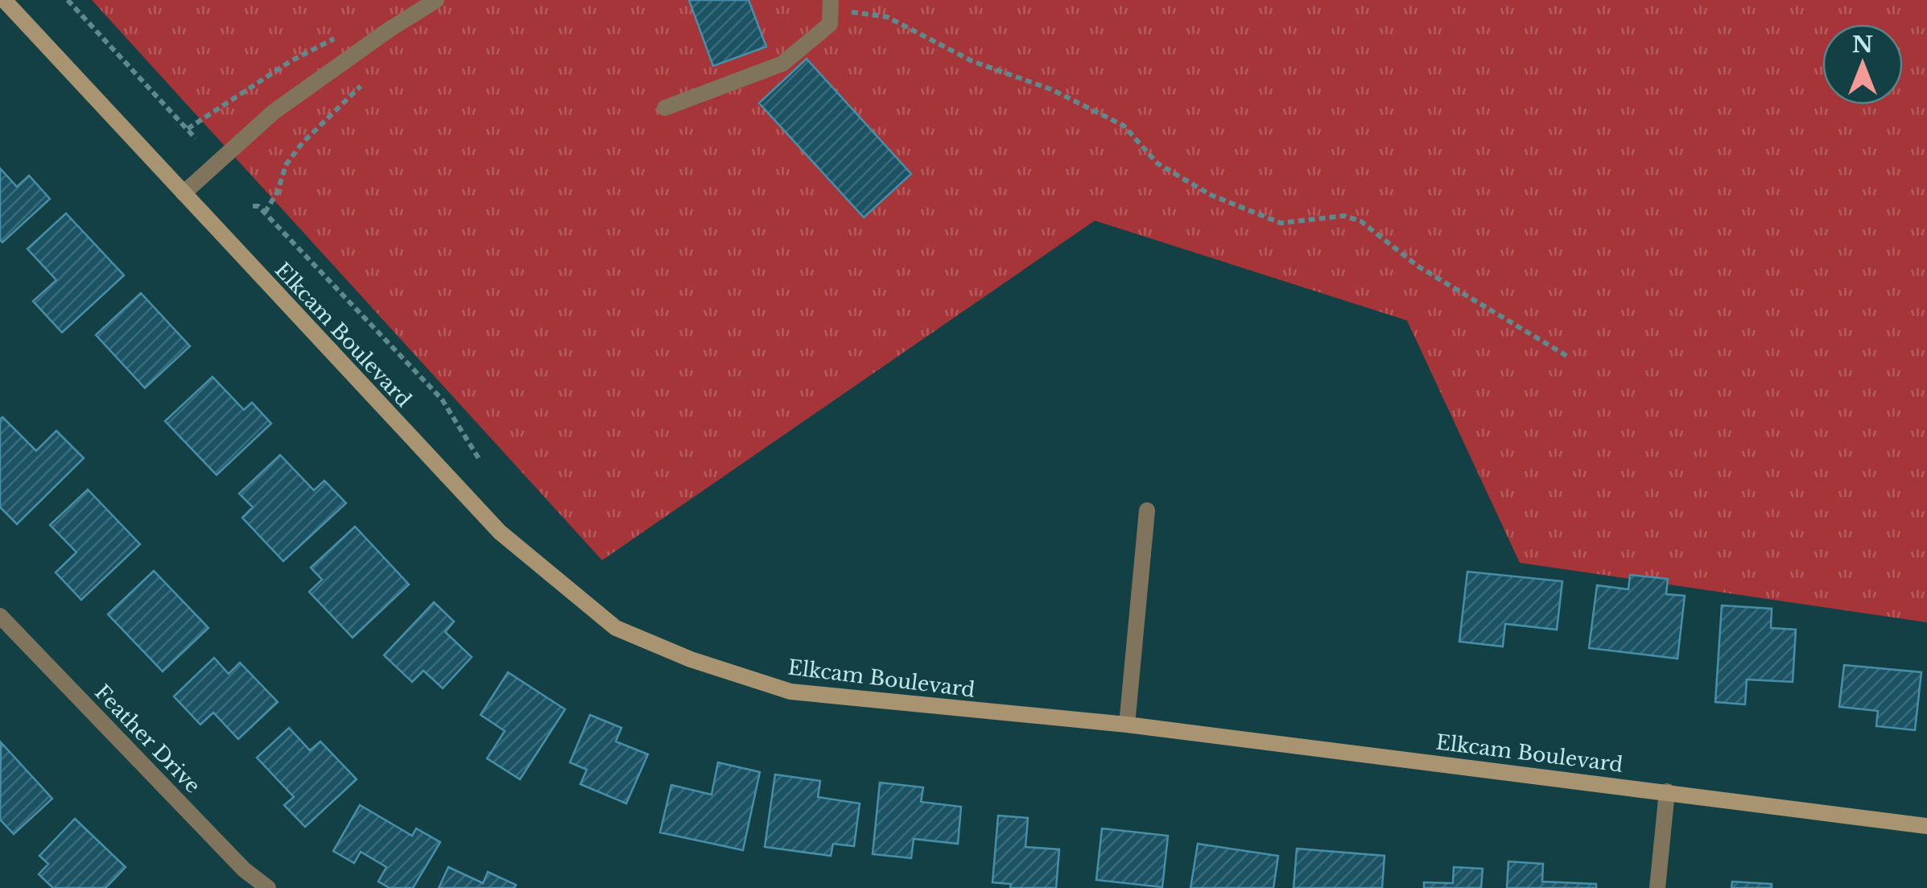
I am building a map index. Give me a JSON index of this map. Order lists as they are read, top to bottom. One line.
{"streets":{"street":["Elkcam Boulevard","Feather Drive"]},"north":"top"}
